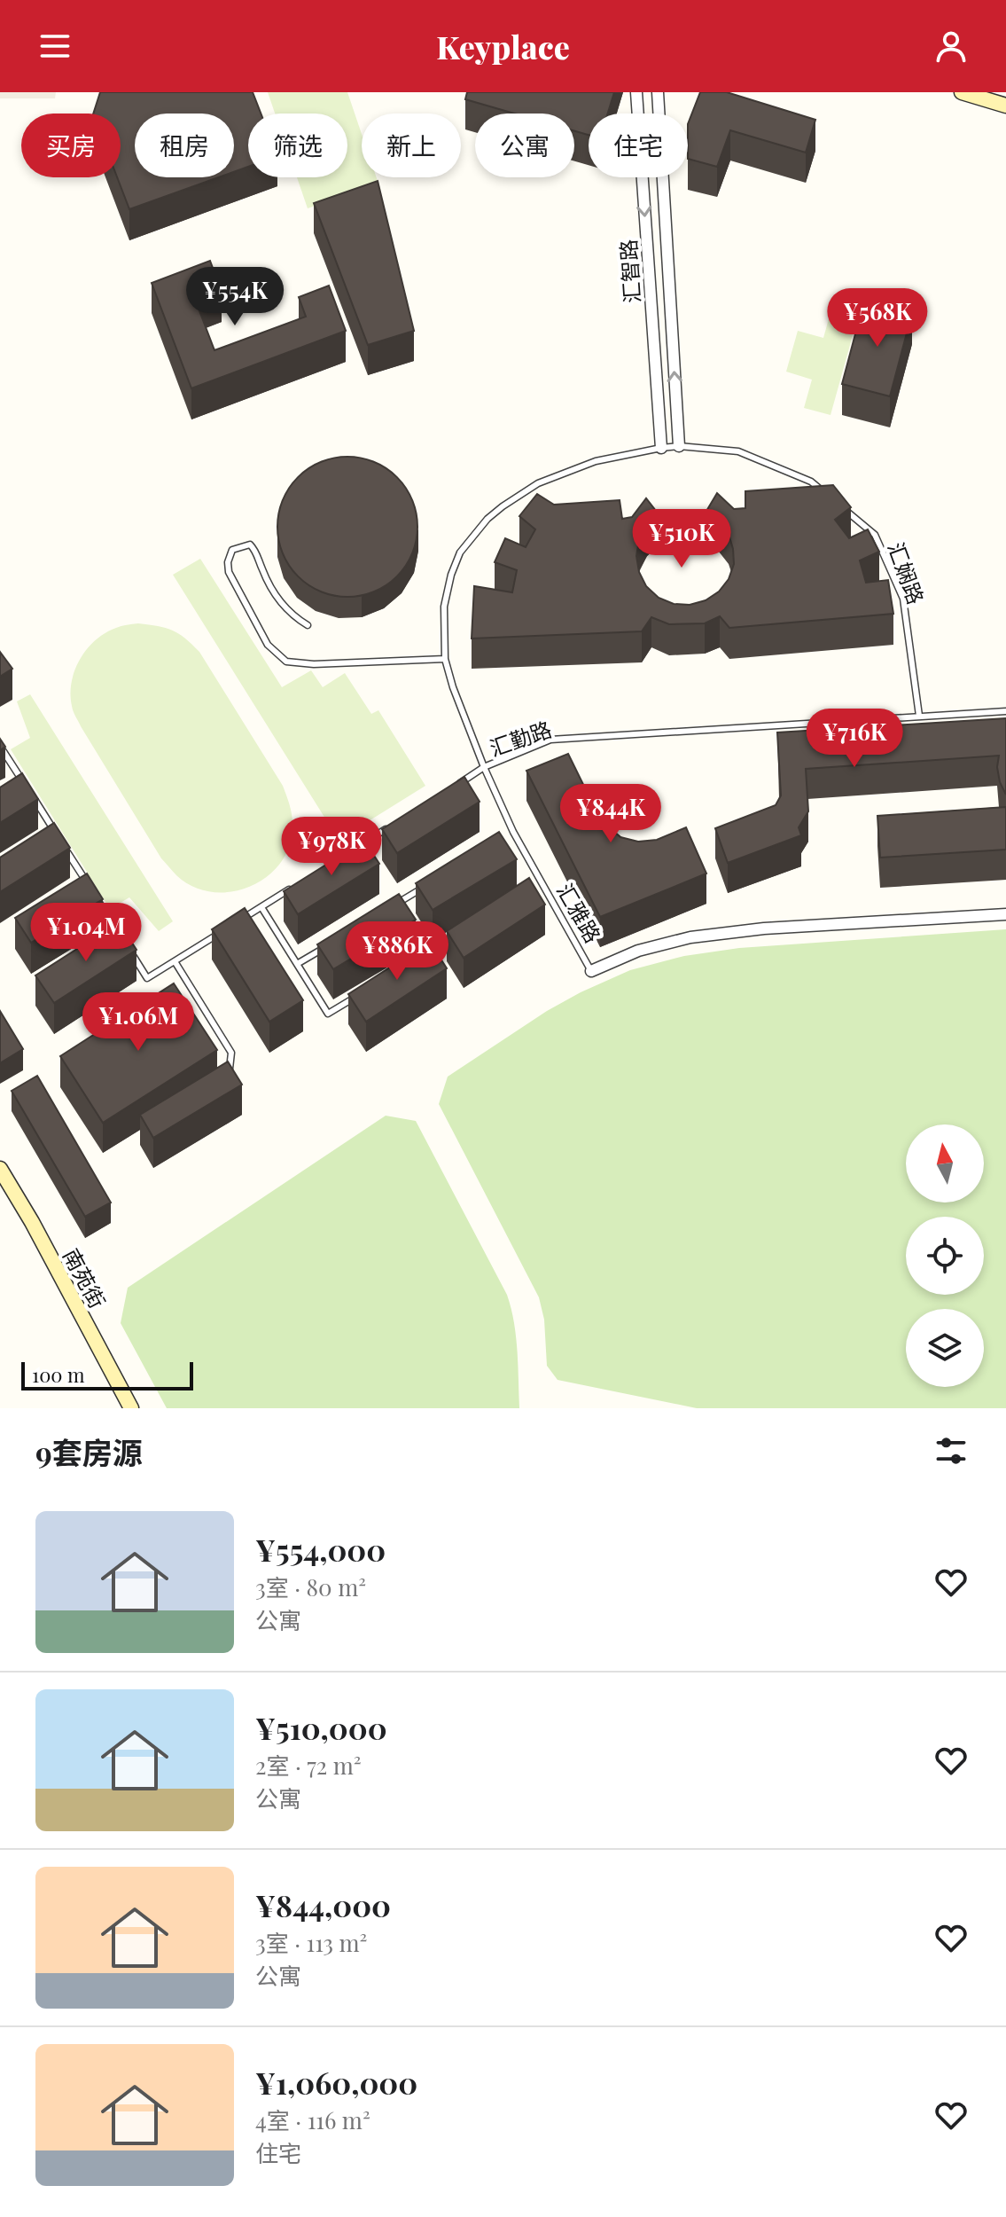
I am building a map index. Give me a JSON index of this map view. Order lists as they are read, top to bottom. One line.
{"streets":{"main road":["南苑街"],"street":["汇智路","汇雅路"],"lane":["汇娴路","汇勤路"]},"crossings":[["汇智路","汇雅路"],["汇娴路","汇勤路"],["汇勤路","汇雅路"]],"scale_bar":"100 m","north":"top","page":{"header":"Keyplace","chip":["买房","租房","筛选","新上","公寓","住宅"],"price":["¥554K","¥568K","¥510K","¥716K","¥844K","¥978K","¥1.04M","¥886K","¥1.06M"],"scale":"100 m","heading":"9套房源","list":[{"name":"¥554,000","note":"3室 · 80 m² · 公寓"},{"name":"¥510,000","note":"2室 · 72 m² · 公寓"},{"name":"¥844,000","note":"3室 · 113 m² · 公寓"},{"name":"¥1,060,000","note":"4室 · 116 m² · 住宅"}]}}
